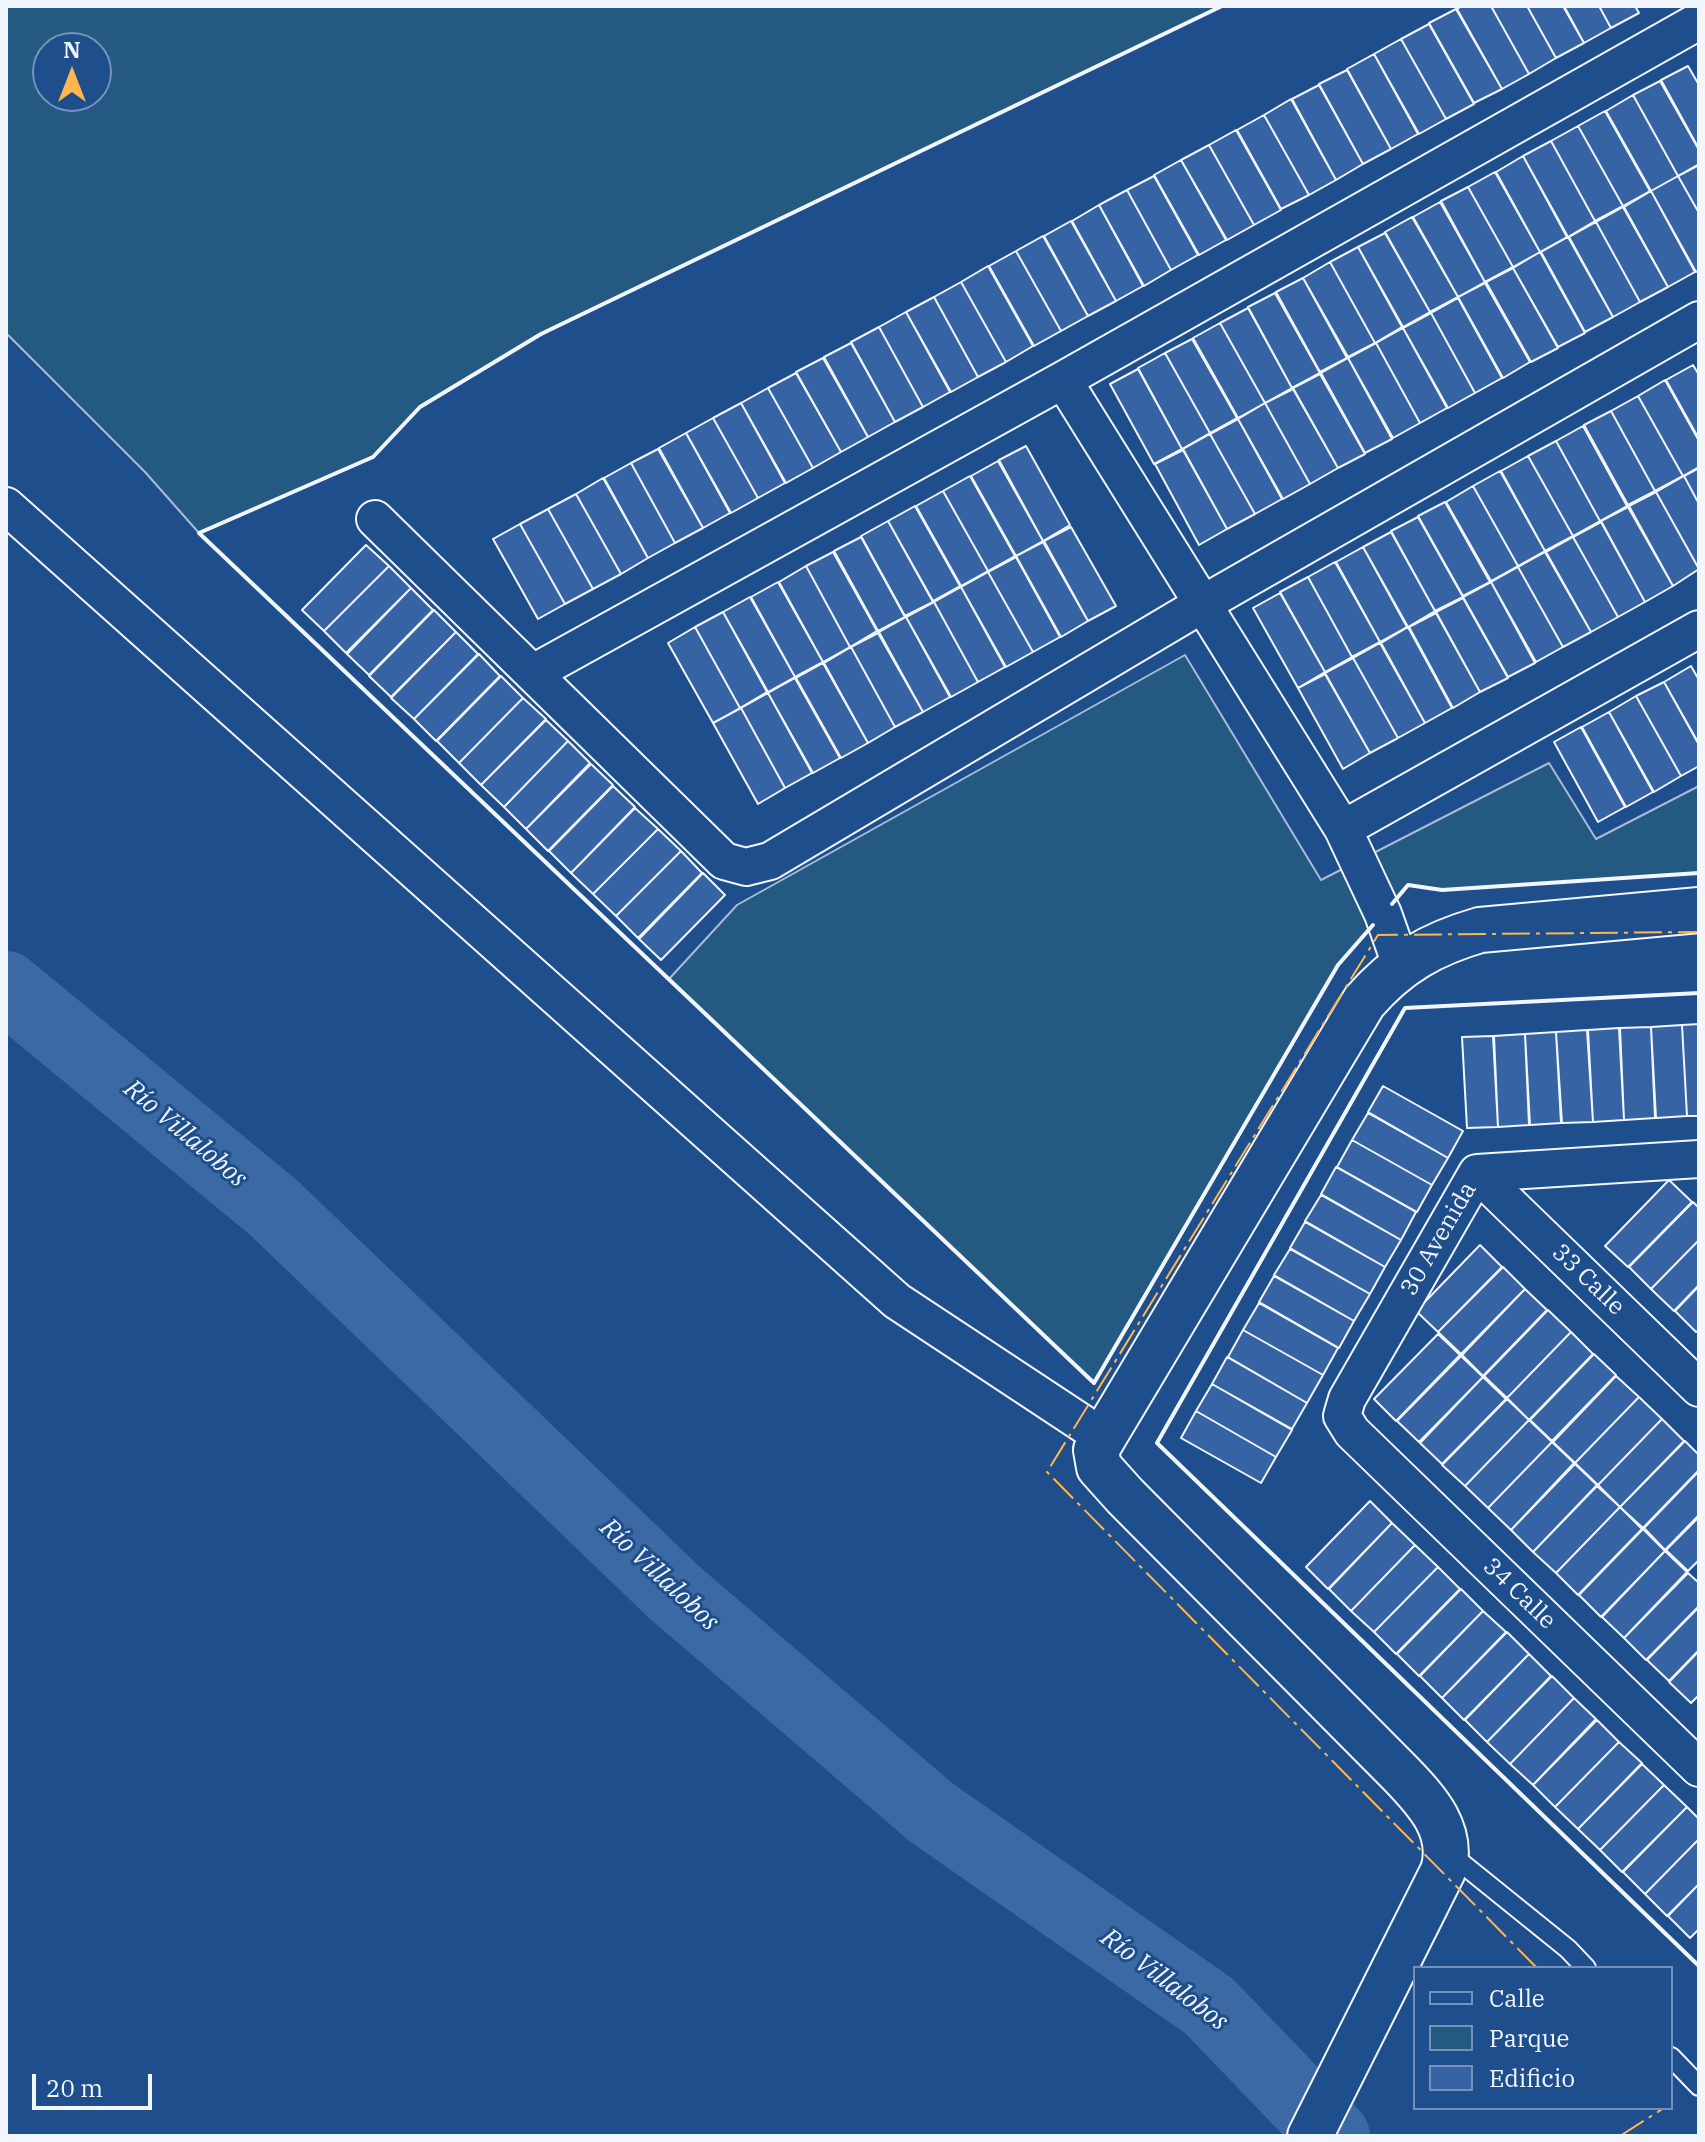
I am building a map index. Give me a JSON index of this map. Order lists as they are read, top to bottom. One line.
{"streets":{"street":["30 Avenida","33 Calle","34 Calle"]},"crossings":[["30 Avenida","33 Calle"],["30 Avenida","34 Calle"]],"water":["Río Villalobos"],"legend":["Calle","Parque","Edificio"],"scale_bar":"20 m","north":"top"}
